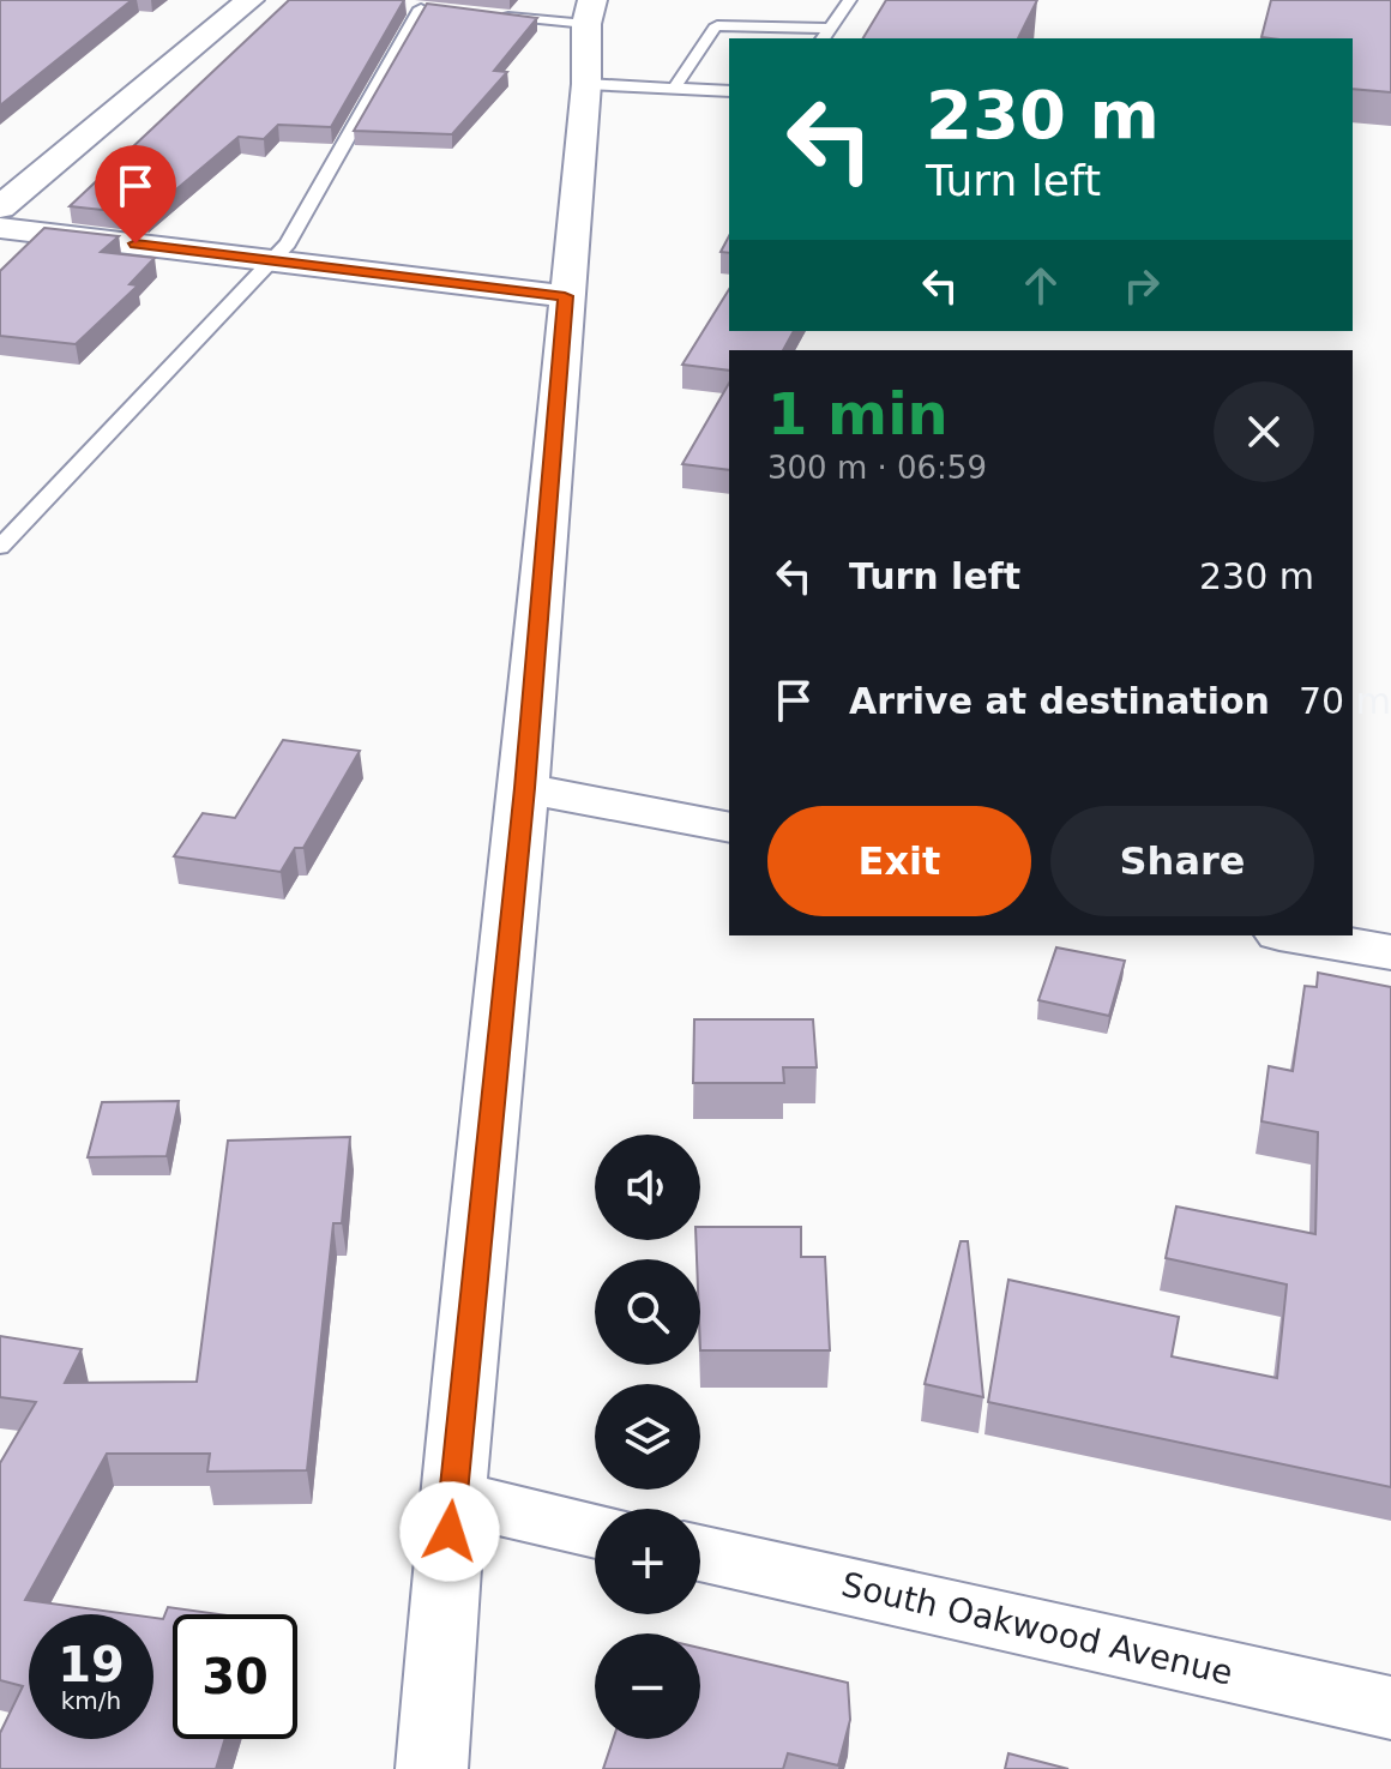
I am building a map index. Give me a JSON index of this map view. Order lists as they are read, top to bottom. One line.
{"streets":{"street":["South Oakwood Avenue"]},"page":{"turn":["230 m","Turn left"],"heading":["1 min","300 m · 06:59"],"list":[{"name":"Turn left","value":"230 m"},{"name":"Arrive at destination","value":"70 m"}],"buttons":["Exit","Share"],"map_buttons":["+","−"],"speed":"19 km/h","limit":"30"}}
